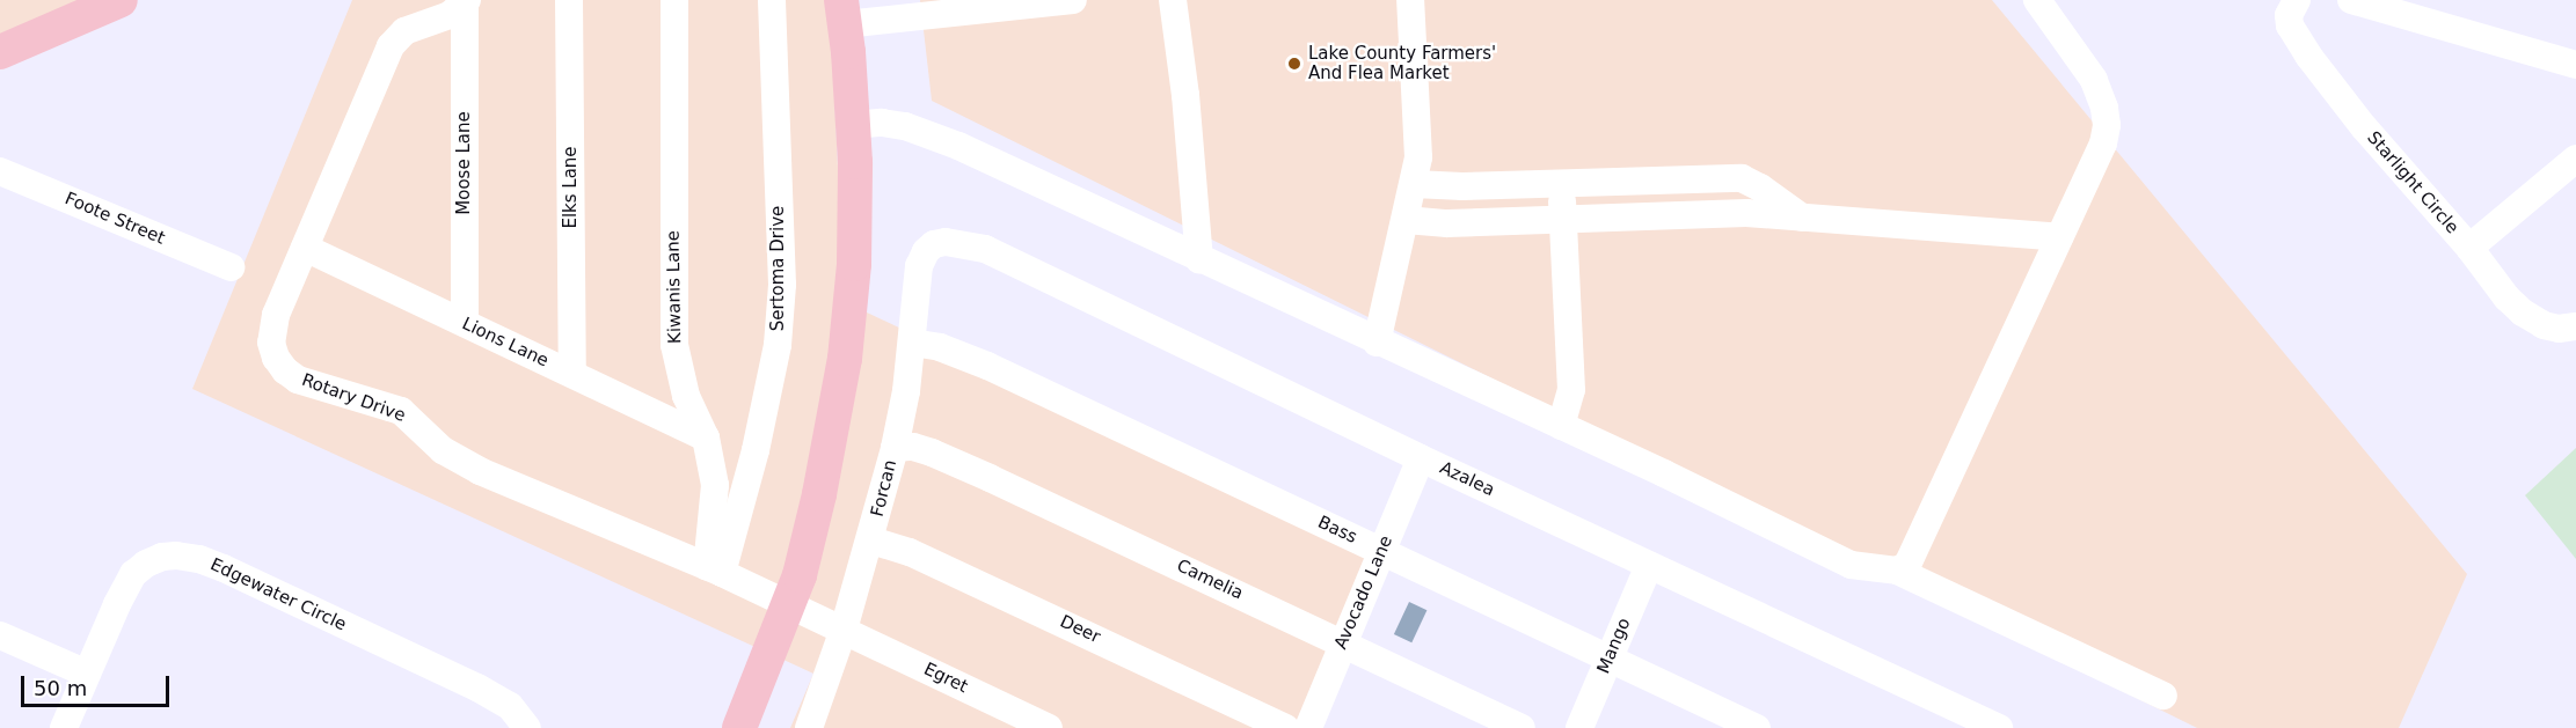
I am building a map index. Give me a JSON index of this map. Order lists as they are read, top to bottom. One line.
{"streets":{"street":["Moose Lane","Starlight Circle","Elks Lane","Foote Street","Sertoma Drive","Kiwanis Lane","Lions Lane","Rotary Drive","Azalea","Forcan","Bass","Camelia","Avocado Lane","Edgewater Circle","Deer","Mango","Egret"]},"crossings":[["Moose Lane","Lions Lane"],["Moose Lane","Rotary Drive"],["Elks Lane","Lions Lane"],["Sertoma Drive","Kiwanis Lane"],["Sertoma Drive","Rotary Drive"],["Kiwanis Lane","Lions Lane"],["Kiwanis Lane","Rotary Drive"],["Lions Lane","Rotary Drive"],["Rotary Drive","Egret"],["Azalea","Forcan"],["Azalea","Avocado Lane"],["Azalea","Mango"],["Forcan","Bass"],["Forcan","Camelia"],["Forcan","Deer"],["Forcan","Egret"],["Bass","Avocado Lane"],["Bass","Mango"],["Camelia","Avocado Lane"]],"places":["Lake County Farmers' And Flea Market"],"scale_bar":"50 m"}
